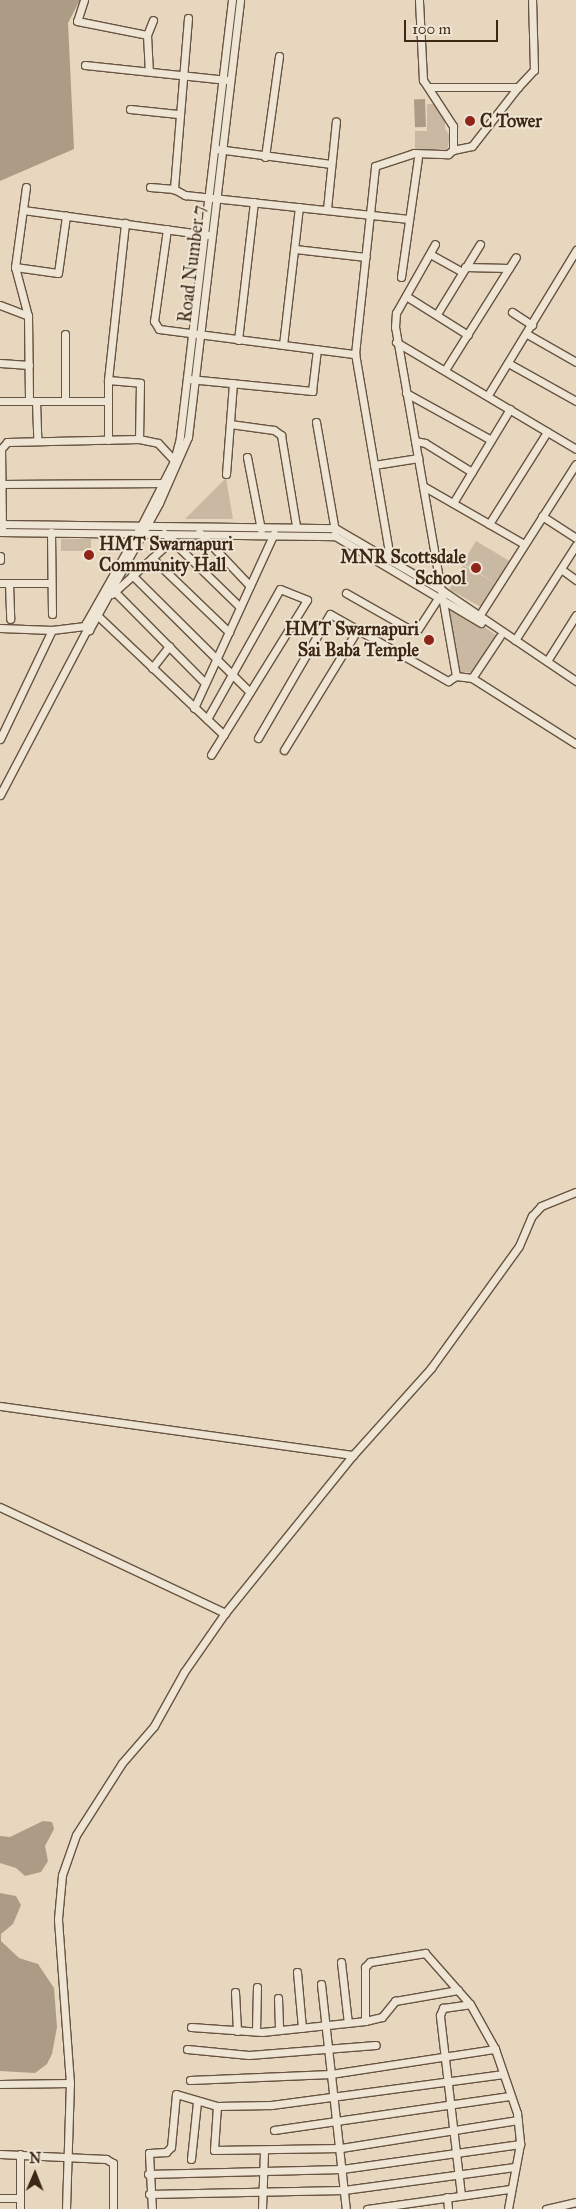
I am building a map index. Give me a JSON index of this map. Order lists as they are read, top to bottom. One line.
{"streets":{"street":["Road Number 7"]},"places":["C Tower","HMT Swarnapuri Community Hall","MNR Scottsdale School","HMT Swarnapuri Sai Baba Temple"],"scale_bar":"100 m","north":"top"}
